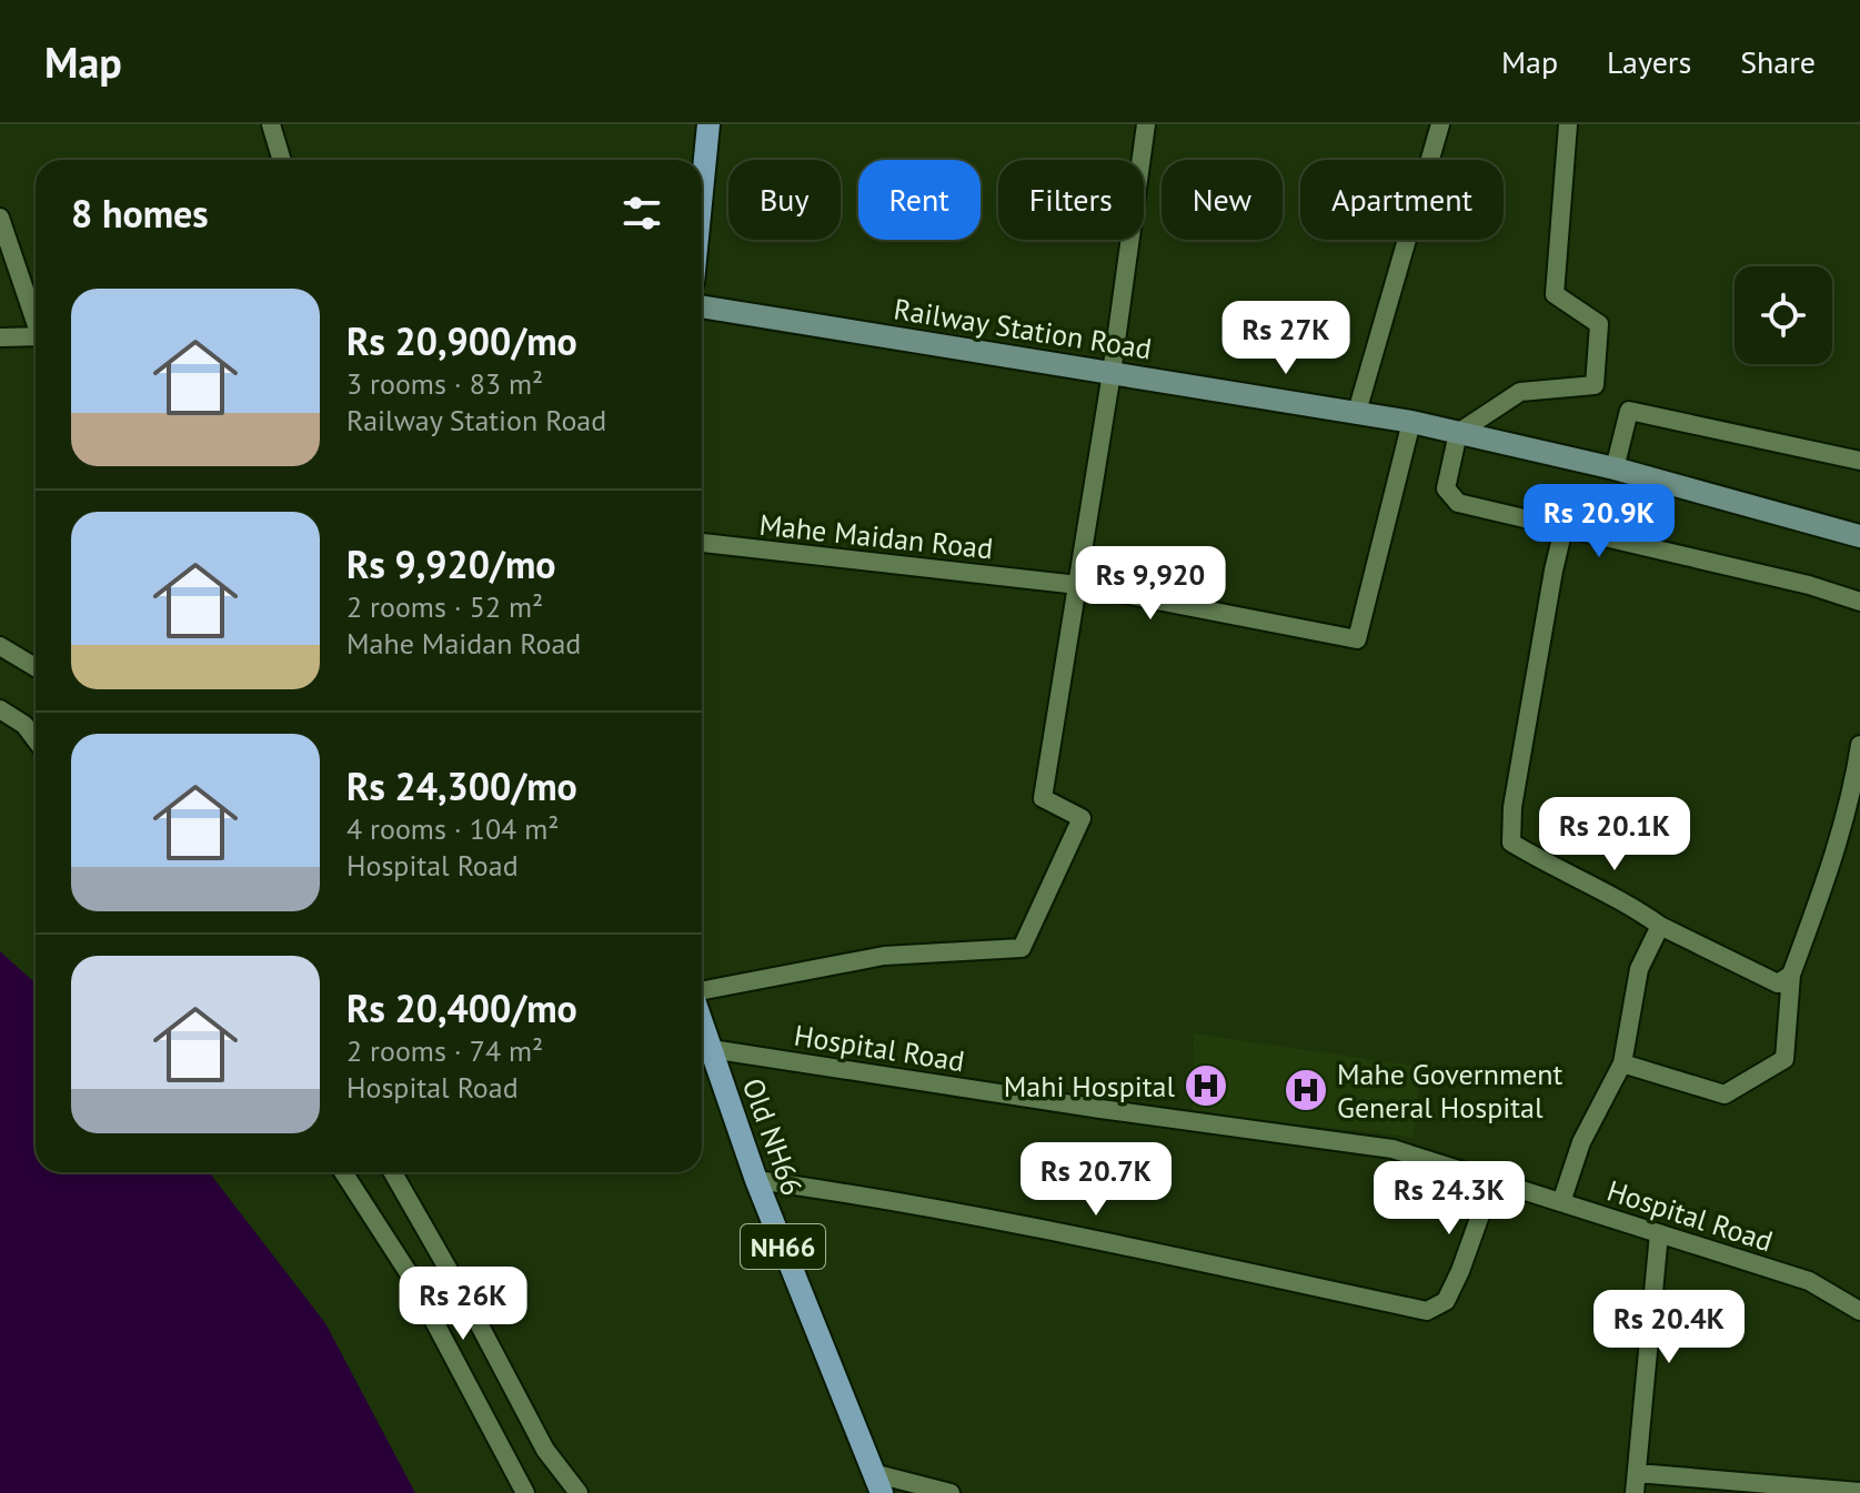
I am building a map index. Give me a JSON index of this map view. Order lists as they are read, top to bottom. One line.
{"streets":{"main road":["Old NH66","NH66"],"street":["Railway Station Road","Mahe Maidan Road","Hospital Road"]},"crossings":[["Railway Station Road","Mahe Maidan Road"],["Hospital Road","Old NH66"]],"places":{"hospital":["Mahi Hospital","Mahe Government General Hospital"]},"page":{"header":"Map","nav":["Map","Layers","Share"],"chip":["Buy","Rent","Filters","New","Apartment"],"heading":"8 homes","list":[{"name":"Rs 20,900/mo","note":"3 rooms · 83 m² · Railway Station Road"},{"name":"Rs 9,920/mo","note":"2 rooms · 52 m² · Mahe Maidan Road"},{"name":"Rs 24,300/mo","note":"4 rooms · 104 m² · Hospital Road"},{"name":"Rs 20,400/mo","note":"2 rooms · 74 m² · Hospital Road"}],"price":["Rs 27K","Rs 20.9K","Rs 9,920","Rs 20.1K","Rs 20.7K","Rs 24.3K","Rs 26K","Rs 20.4K"]}}
